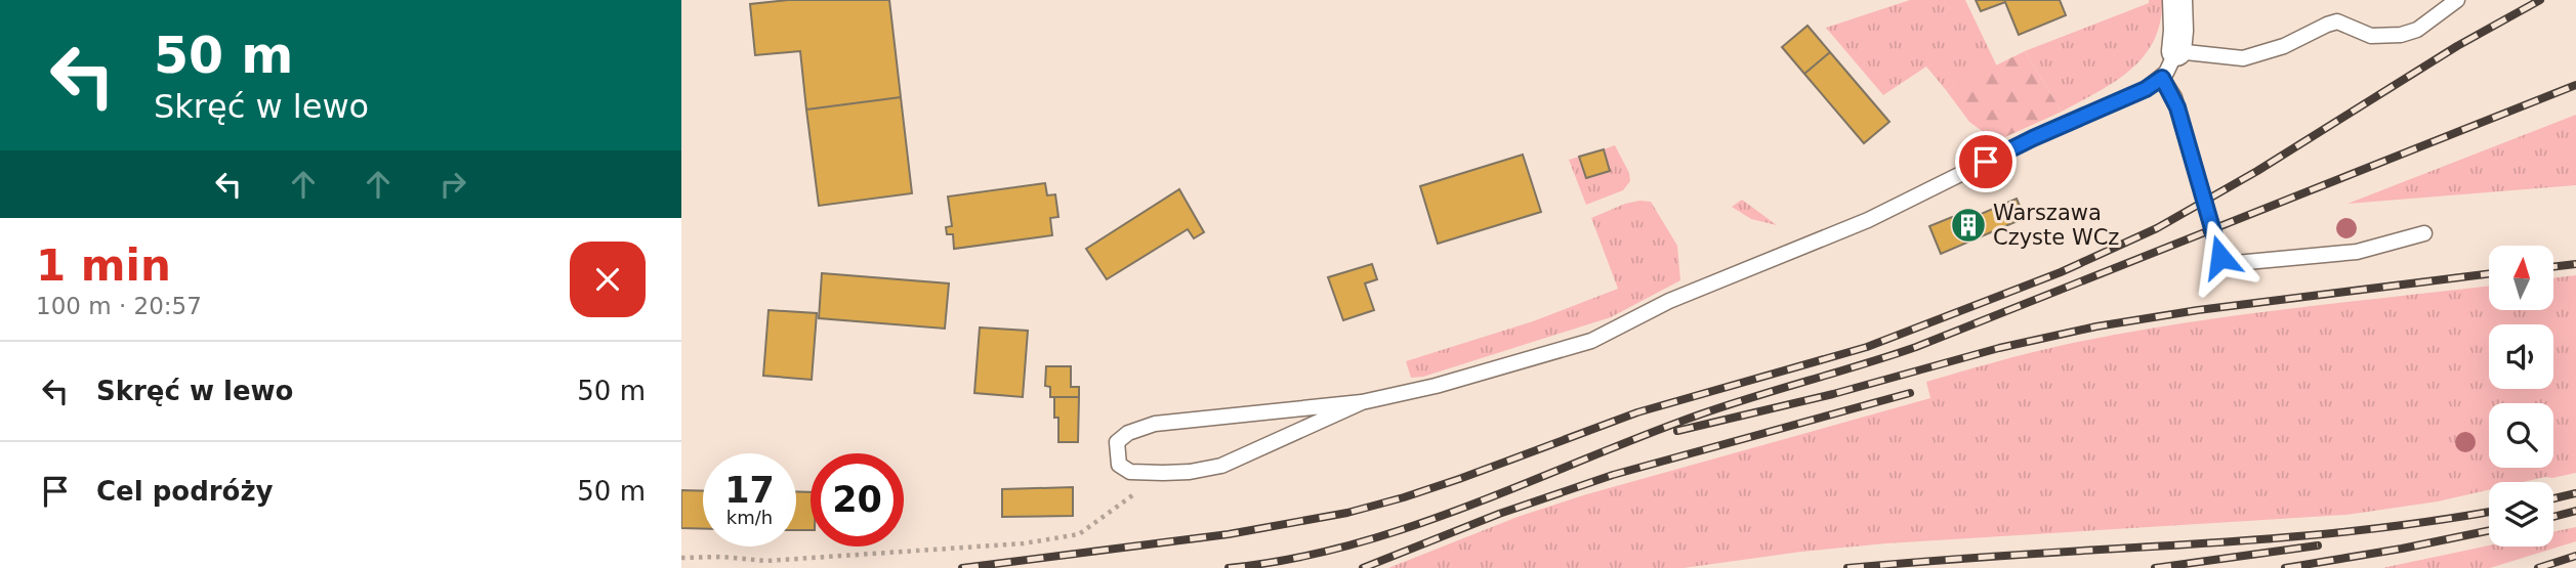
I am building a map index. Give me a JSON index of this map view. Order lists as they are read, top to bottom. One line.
{"places":{"building":["Warszawa Czyste WCz"]},"north":"top","page":{"turn":["50 m","Skręć w lewo"],"heading":["1 min","100 m · 20:57"],"list":[{"name":"Skręć w lewo","value":"50 m"},{"name":"Cel podróży","value":"50 m"}],"speed":"17 km/h","limit":"20"}}
